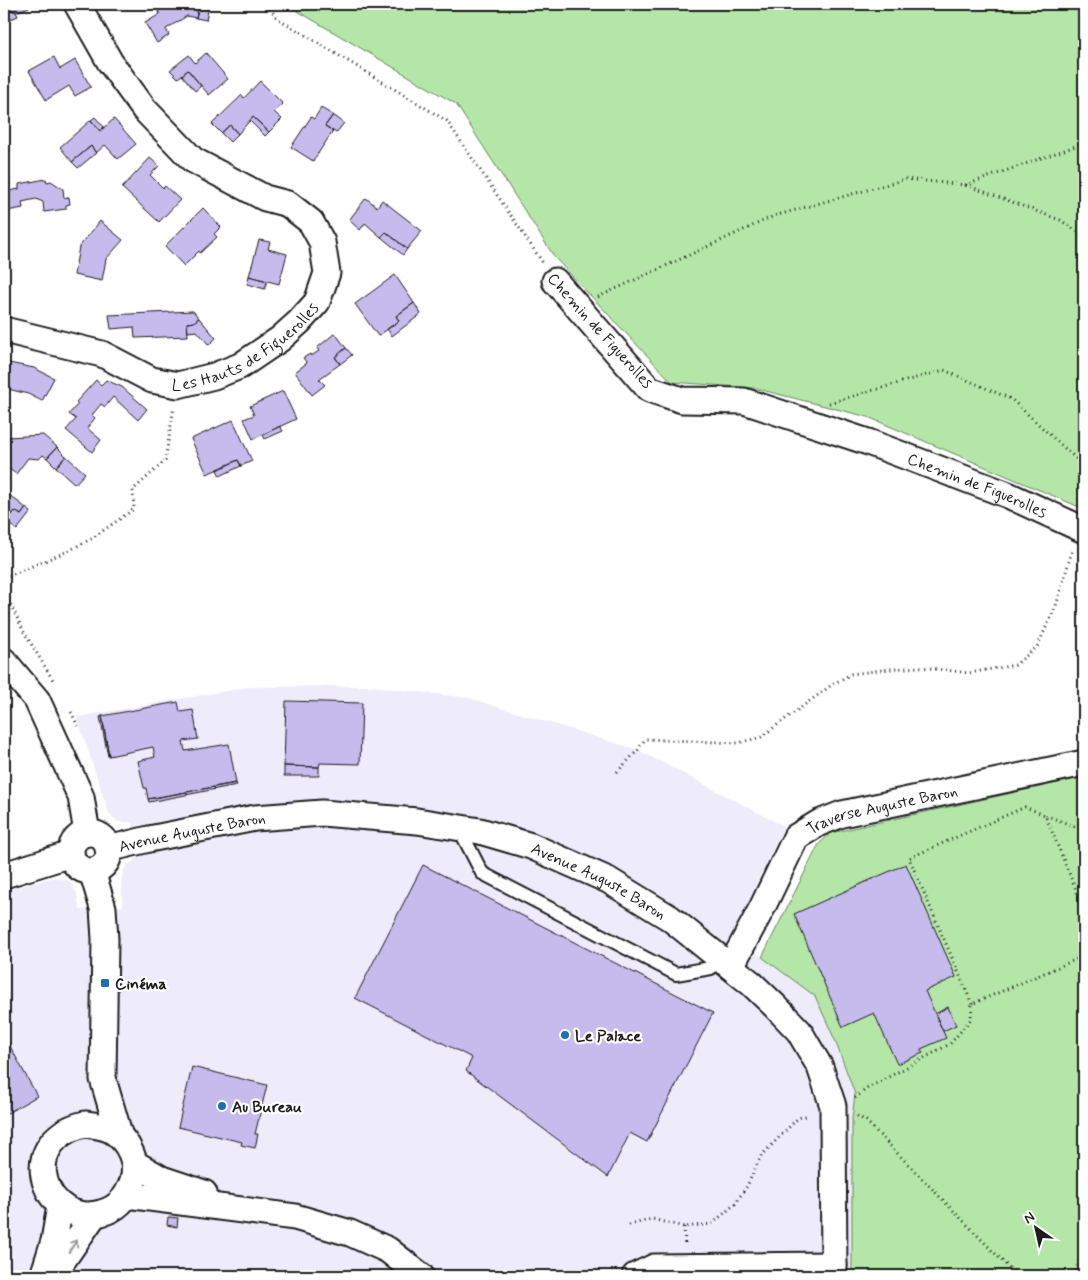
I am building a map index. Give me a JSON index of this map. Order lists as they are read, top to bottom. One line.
{"streets":{"street":["Chemin de Figuerolles","Les Hauts de Figuerolles","Traverse Auguste Baron","Avenue Auguste Baron"]},"crossings":[["Traverse Auguste Baron","Avenue Auguste Baron"]],"places":{"transit":["Cinéma"],"other":["Le Palace","Au Bureau"]},"north":"top left"}
